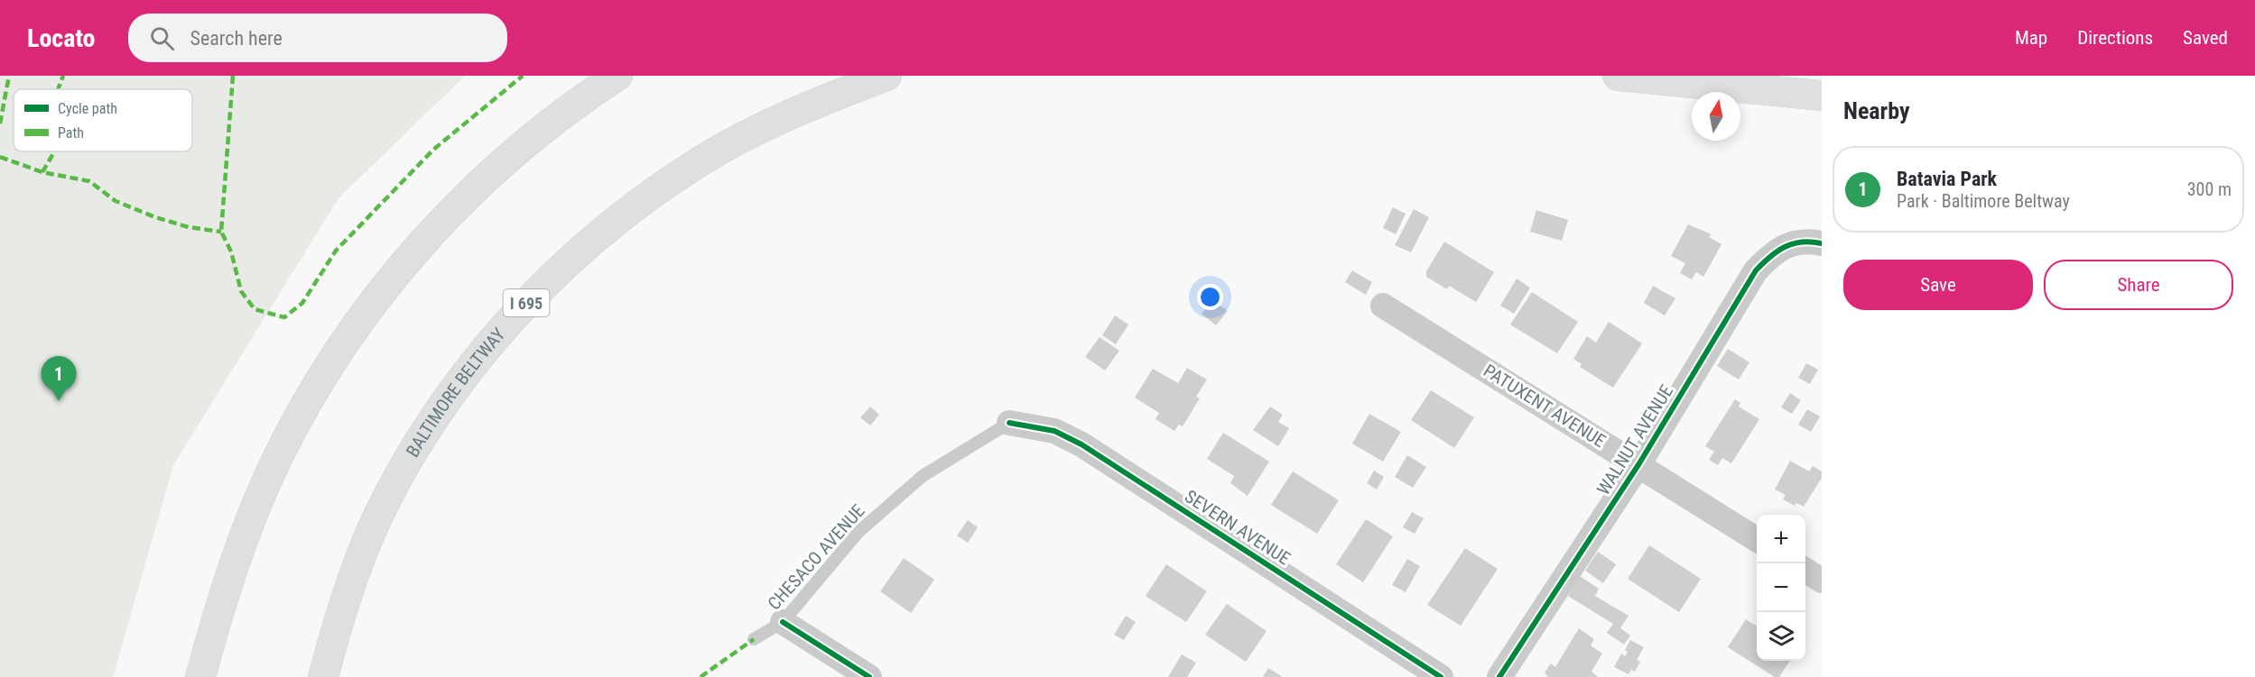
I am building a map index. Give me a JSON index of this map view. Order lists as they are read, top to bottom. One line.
{"streets":{"highway":["I 695","BALTIMORE BELTWAY"],"street":["PATUXENT AVENUE","WALNUT AVENUE","SEVERN AVENUE"],"lane":["CHESACO AVENUE"]},"crossings":[["PATUXENT AVENUE","WALNUT AVENUE"],["SEVERN AVENUE","CHESACO AVENUE"]],"legend":["Cycle path","Path"],"north":"top","page":{"header":"Locato","search":"Search here","nav":["Map","Directions","Saved"],"heading":"Nearby","list":[{"mark":"1","name":"Batavia Park","note":"Park · Baltimore Beltway","value":"300 m"}],"buttons":["Save","Share"],"pins":"1","map_buttons":["+","−"]}}
